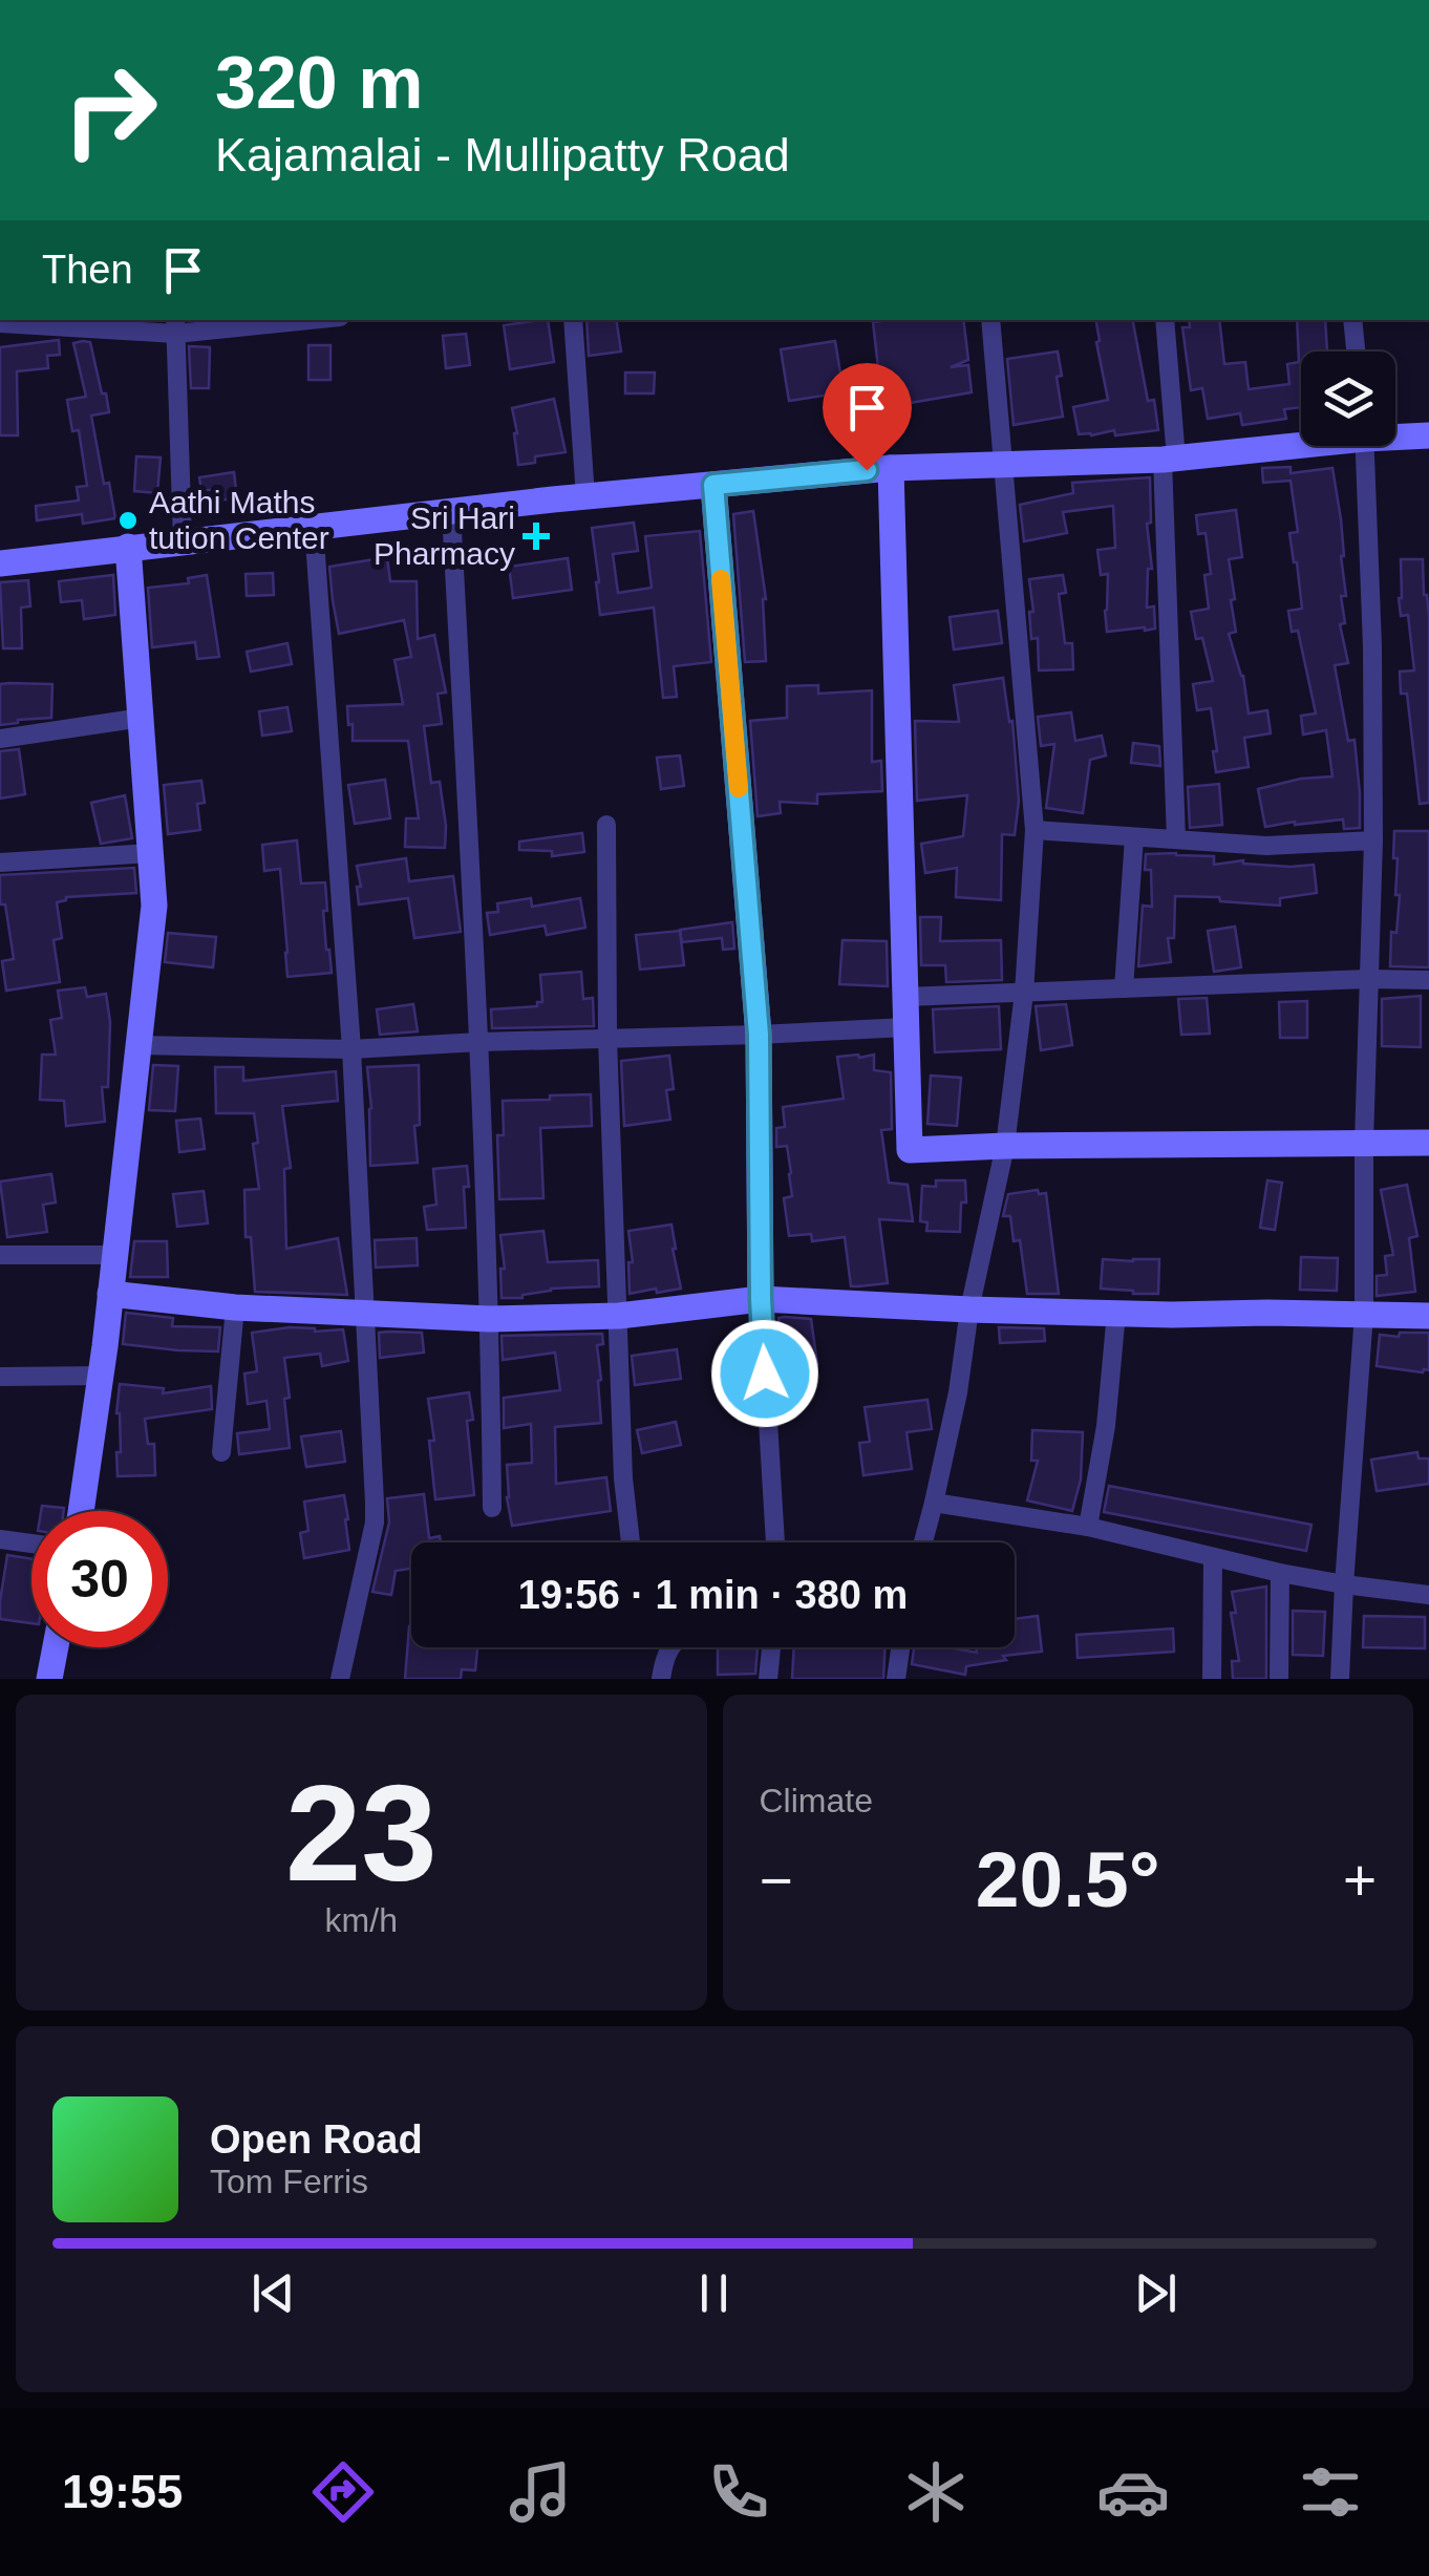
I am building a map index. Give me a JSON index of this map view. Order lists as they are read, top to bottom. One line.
{"places":{"other":["Aathi Maths tution Center"],"health":["Sri Hari Pharmacy"]},"page":{"turn":["320 m","Kajamalai - Mullipatty Road"],"then":"Then","limit":"30","trip":"19:56 · 1 min · 380 m","tile":[["23","km/h"],"Climate"],"heat":["−","20.5°","+"],"song":["Open Road","Tom Ferris"],"tabs":"19:55"}}
